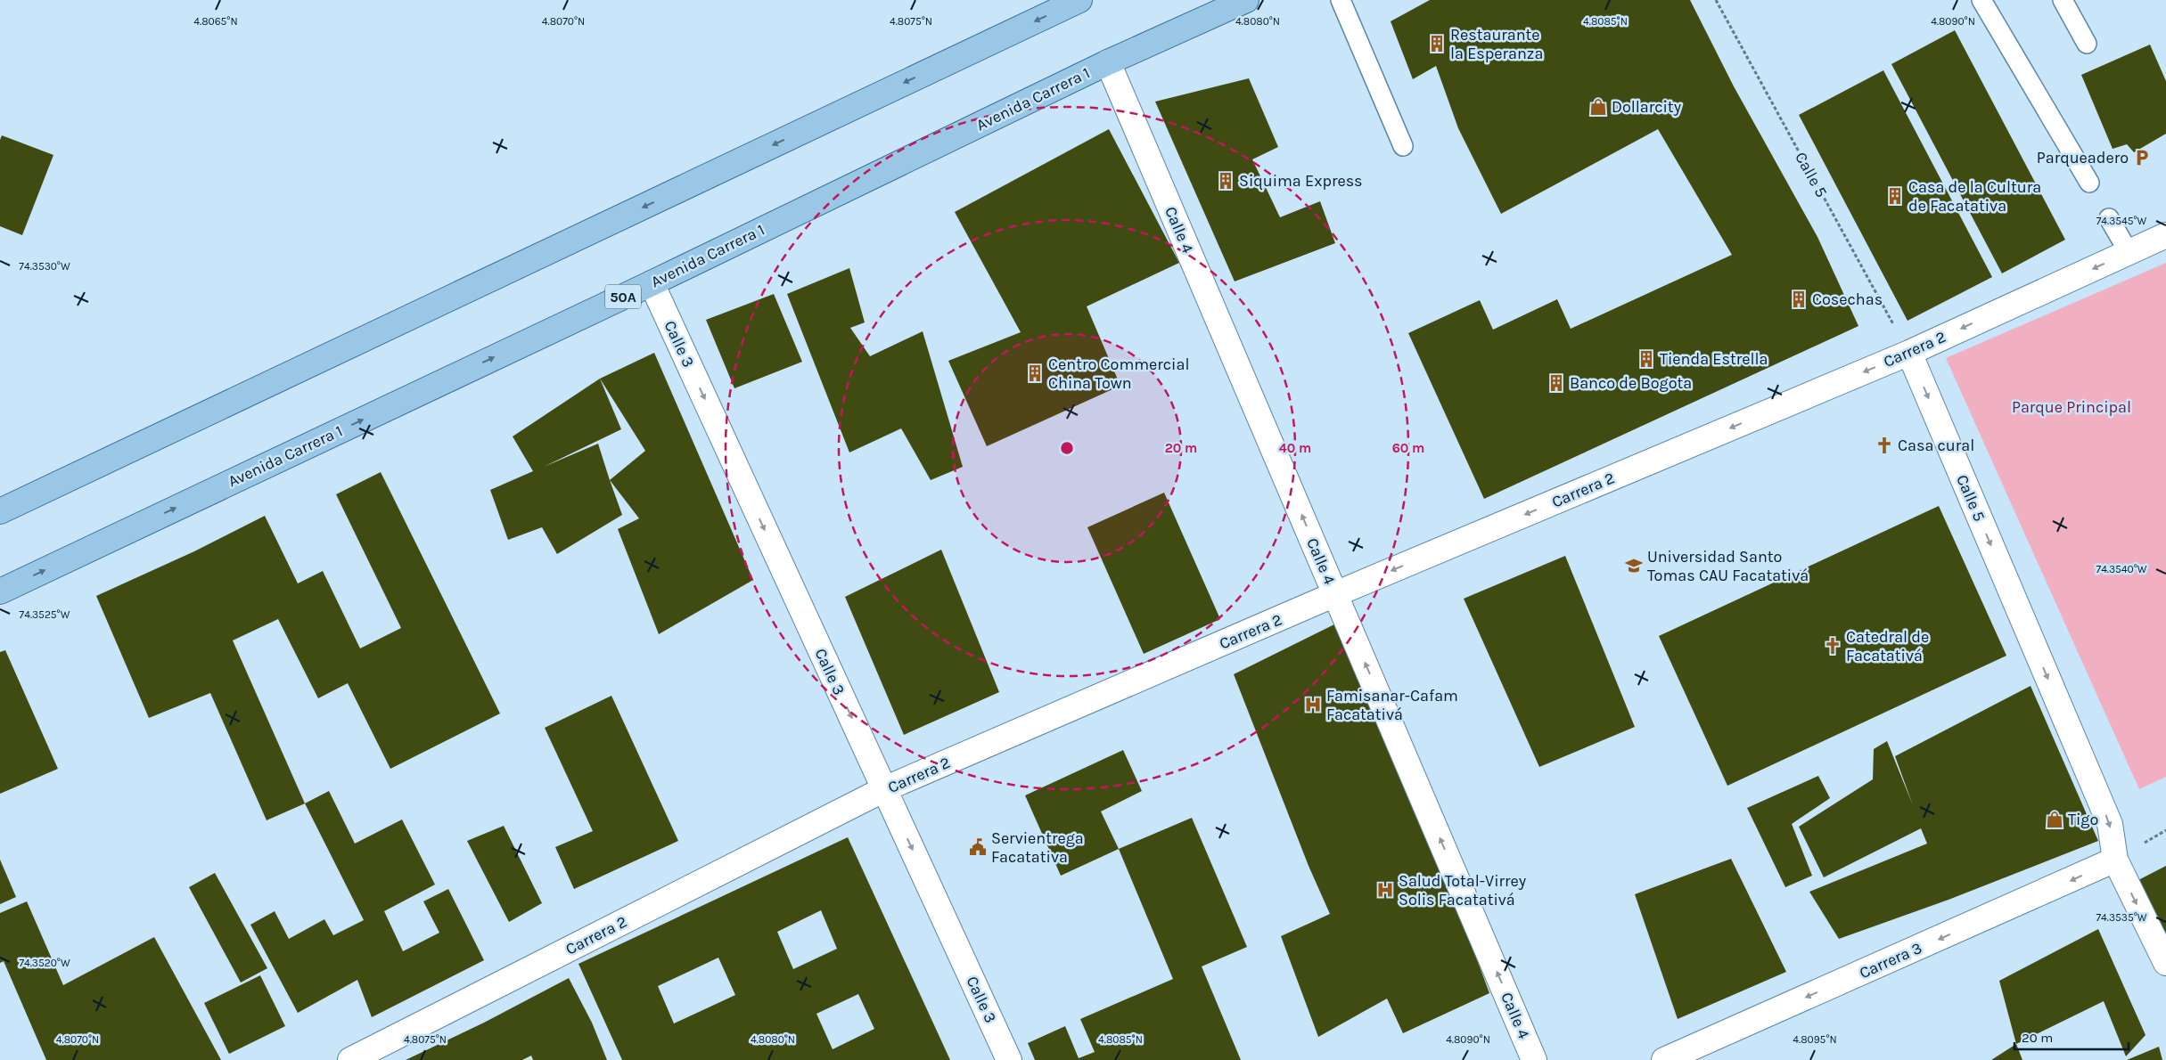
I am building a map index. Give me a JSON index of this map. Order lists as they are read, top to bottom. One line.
{"streets":{"main road":["Avenida Carrera 1","50A"],"street":["Calle 5","Calle 4","Calle 3","Carrera 2","Carrera 3"]},"crossings":[["Avenida Carrera 1","Calle 4"],["Avenida Carrera 1","Calle 3"],["Calle 5","Carrera 2"],["Calle 5","Carrera 3"],["Calle 4","Carrera 2"],["Calle 3","Carrera 2"]],"one_way":["Calle 5","Calle 4","Calle 3","Carrera 2","Carrera 3"],"parks":["Parque Principal"],"places":{"building":["Restaurante la Esperanza","Siquima Express","Casa de la Cultura de Facatativa","Cosechas","Tienda Estrella","Centro Commercial China Town","Banco de Bogota"],"shop":["Dollarcity","Tigo"],"parking":["Parqueadero"],"church":["Casa cural","Catedral de Facatativá"],"school or university":["Universidad Santo Tomas CAU Facatativá"],"hospital":["Famisanar-Cafam Facatativá","Salud Total-Virrey Solis Facatativá"],"public building":["Servientrega Facatativa"]},"scale_bar":"20 m","coordinates":["4.8065°N","4.8070°N","4.8075°N","4.8080°N","4.8085°N","4.8090°N","74.3545°W","74.3530°W","74.3540°W","74.3525°W","74.3535°W","74.3520°W","4.8095°N"],"rings":["20 m","40 m","60 m"]}
